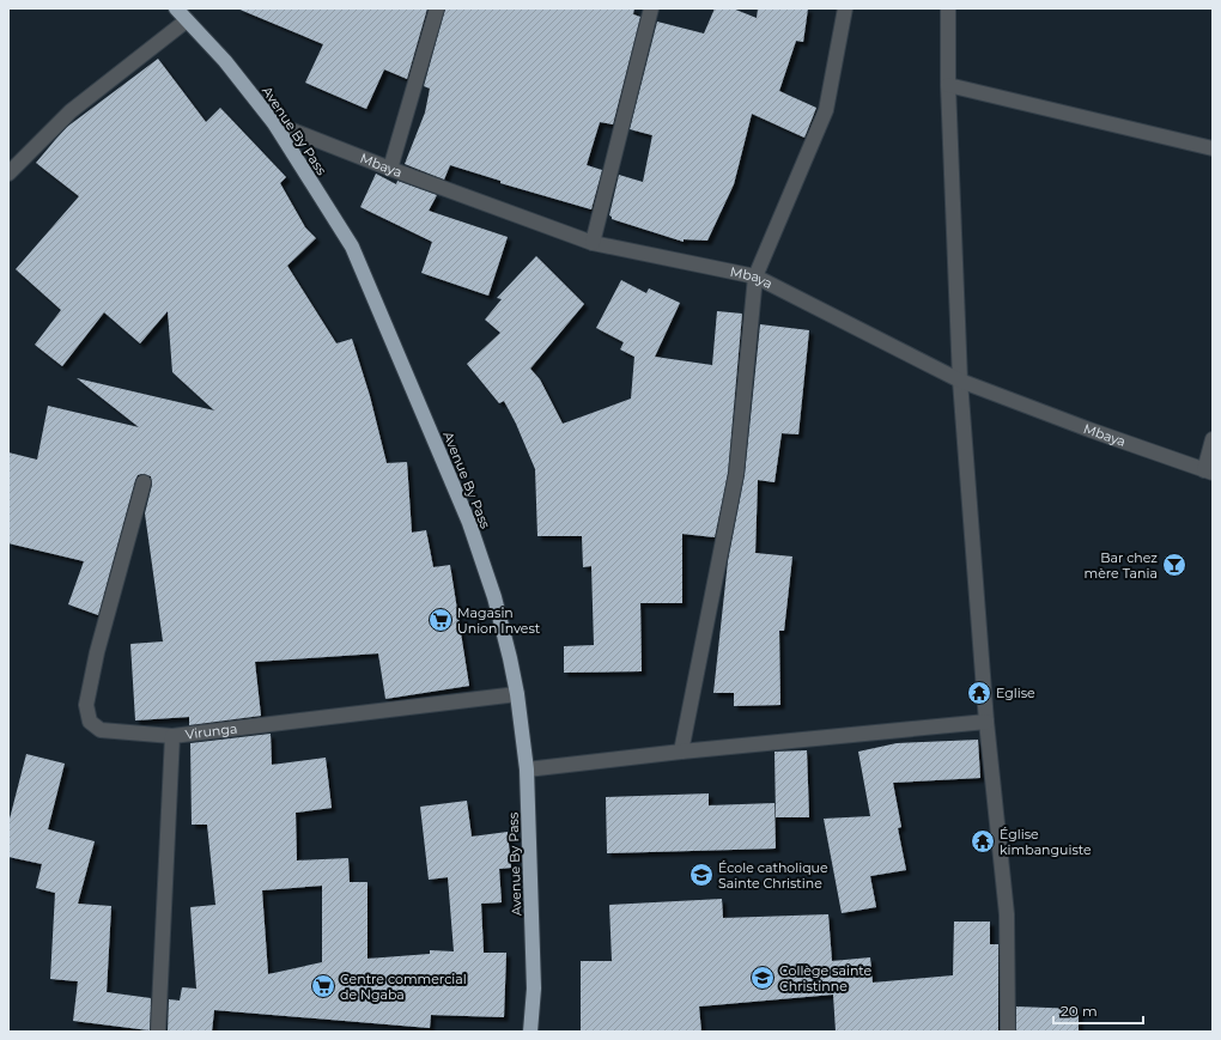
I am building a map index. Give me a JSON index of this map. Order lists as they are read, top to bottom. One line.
{"streets":{"highway":["Avenue By Pass"],"street":["Mbaya","Virunga"]},"crossings":[["Avenue By Pass","Mbaya"],["Avenue By Pass","Virunga"]],"places":{"bar":["Bar chez mère Tania"],"supermarket":["Magasin Union Invest","Centre commercial de Ngaba"],"temple":["Eglise","Église kimbanguiste"],"school or university":["École catholique Sainte Christine","Collège sainte Christinne"]},"scale_bar":"20 m"}
